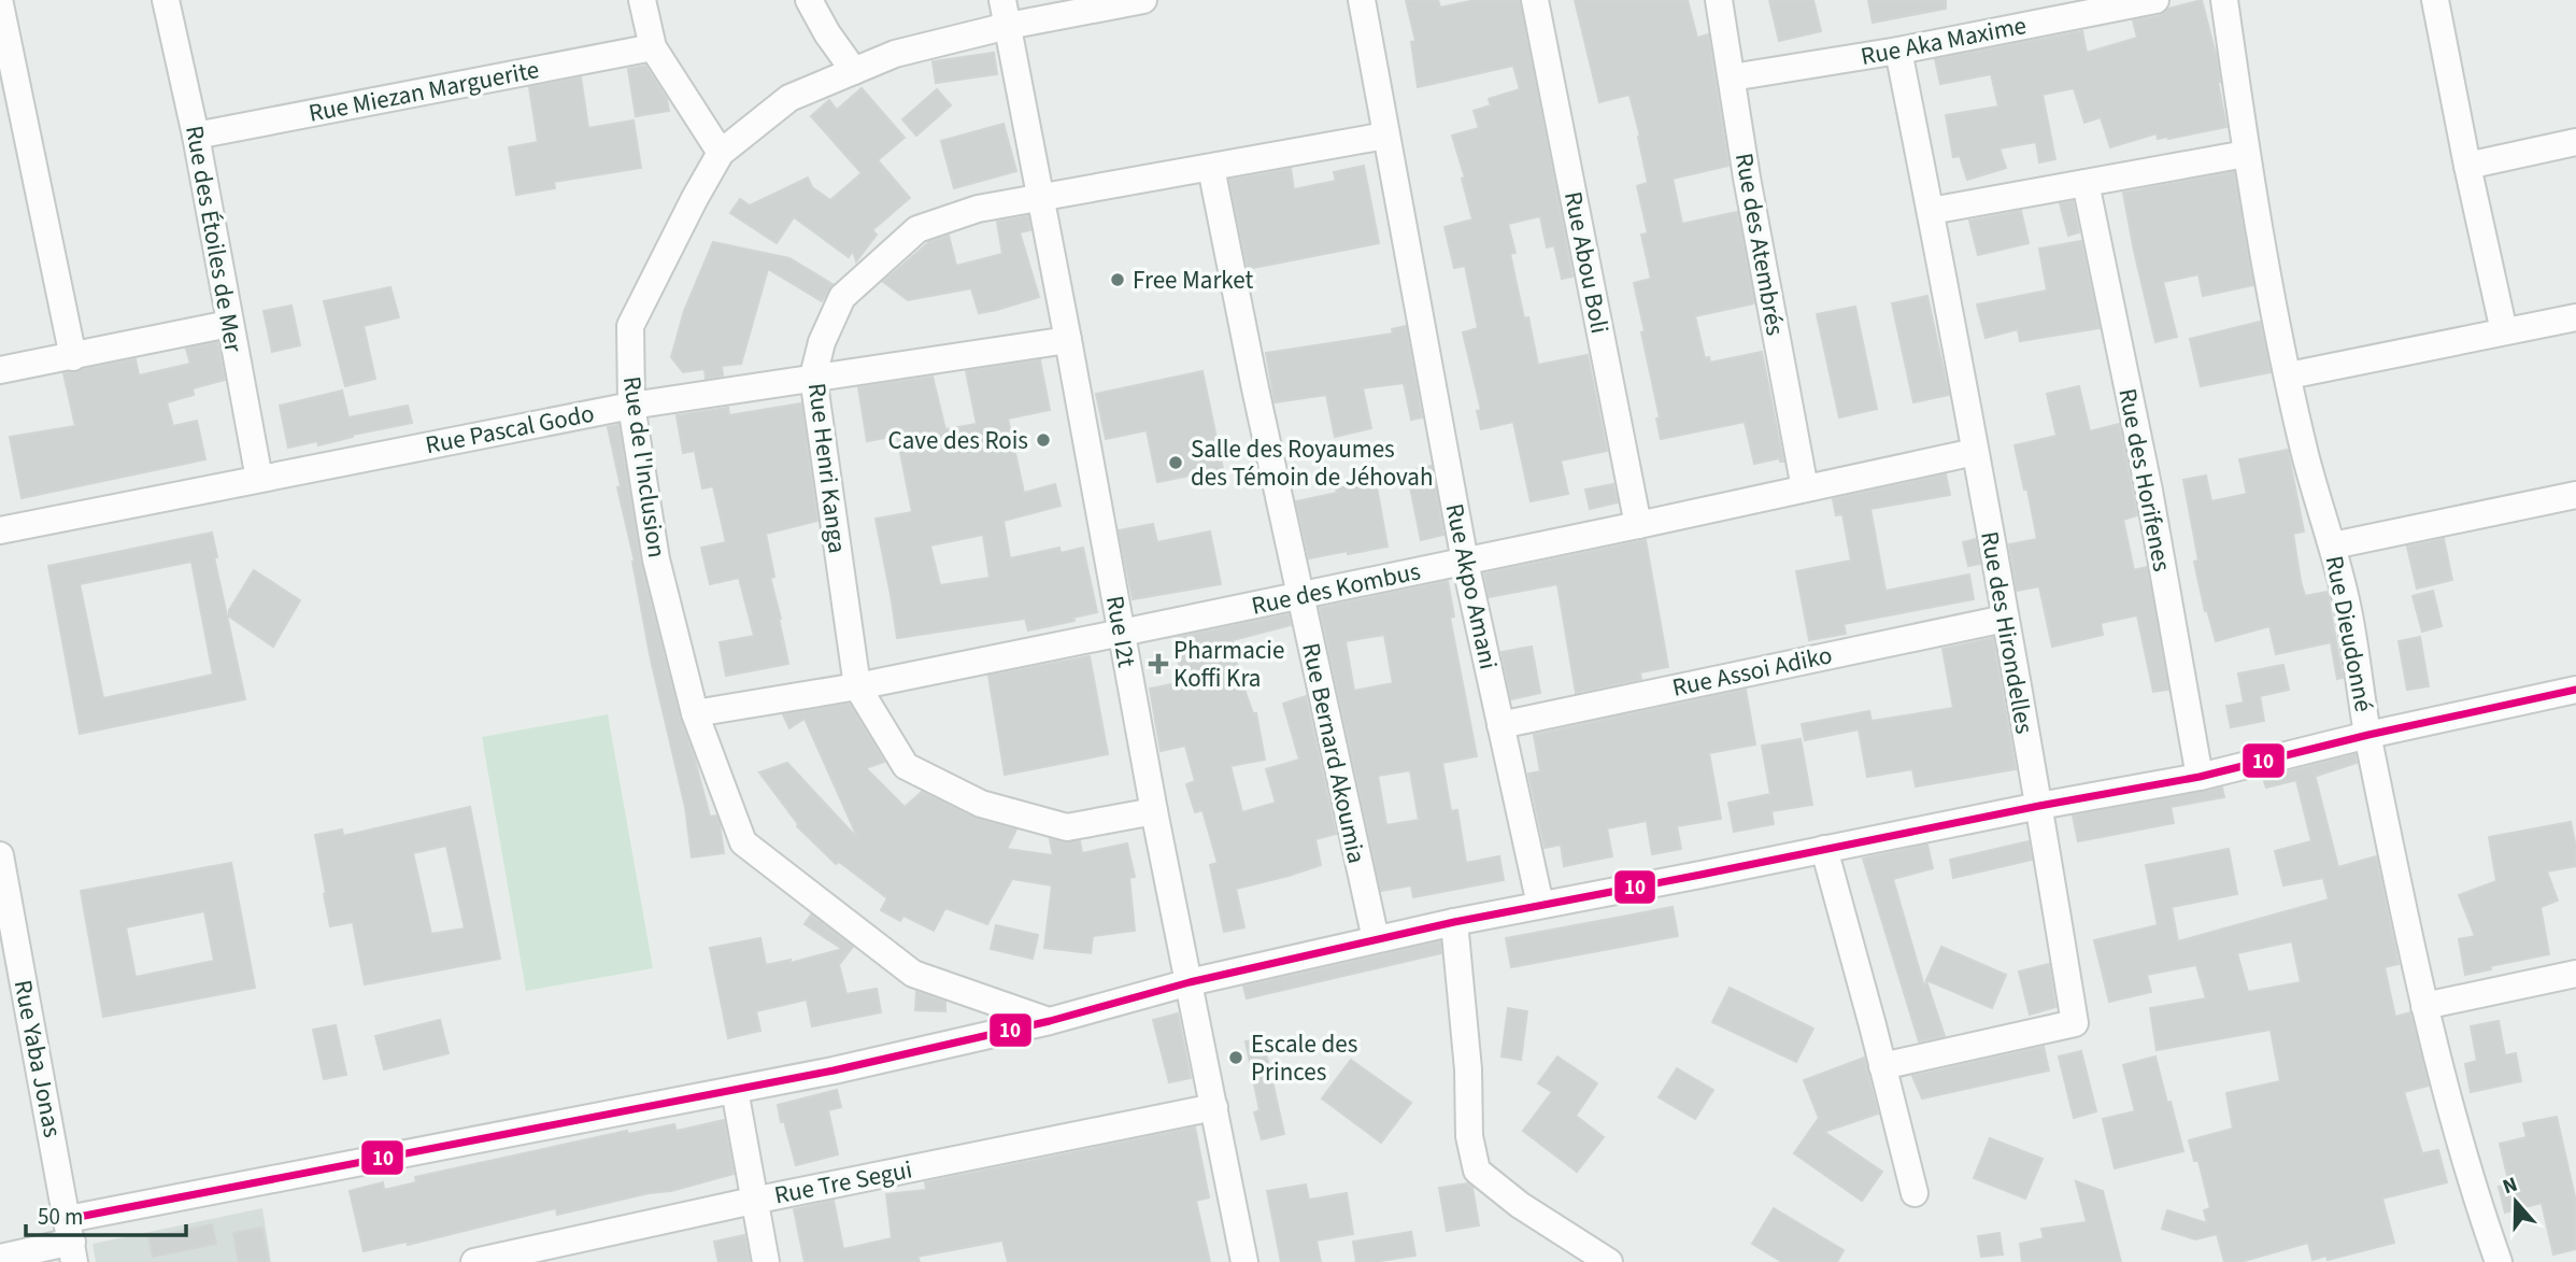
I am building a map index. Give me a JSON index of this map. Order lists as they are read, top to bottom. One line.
{"streets":{"street":["Rue Aka Maxime","Rue Miezan Marguerite","Rue des Étoiles de Mer","Rue des Atembrés","Rue Abou Boli","Rue Pascal Godo","Rue de l'Inclusion","Rue Henri Kanga","Rue des Horifenes","Rue Akpo Amani","Rue des Kombus","Rue I2t","Rue des Hirondelles","Rue Dieudonné","Rue Assoi Adiko","Rue Bernard Akoumia","Rue Yaba Jonas","Rue Tre Segui"]},"crossings":[["Rue Aka Maxime","Rue des Atembrés"],["Rue Aka Maxime","Rue des Hirondelles"],["Rue Miezan Marguerite","Rue des Étoiles de Mer"],["Rue des Étoiles de Mer","Rue Pascal Godo"],["Rue des Atembrés","Rue des Kombus"],["Rue Abou Boli","Rue des Kombus"],["Rue Pascal Godo","Rue de l'Inclusion"],["Rue Pascal Godo","Rue Henri Kanga"],["Rue Pascal Godo","Rue I2t"],["Rue de l'Inclusion","Rue des Kombus"],["Rue de l'Inclusion","Rue I2t"],["Rue Henri Kanga","Rue Akpo Amani"],["Rue Henri Kanga","Rue des Kombus"],["Rue Henri Kanga","Rue I2t"],["Rue Henri Kanga","Rue Bernard Akoumia"],["Rue Akpo Amani","Rue des Kombus"],["Rue Akpo Amani","Rue Assoi Adiko"],["Rue des Kombus","Rue I2t"],["Rue des Kombus","Rue des Hirondelles"],["Rue des Kombus","Rue Bernard Akoumia"],["Rue I2t","Rue Tre Segui"],["Rue des Hirondelles","Rue Assoi Adiko"]],"places":{"other":["Free Market","Cave des Rois","Salle des Royaumes des Témoin de Jéhovah","Escale des Princes"],"health":["Pharmacie Koffi Kra"]},"lines":["transit line 10"],"scale_bar":"50 m","north":"top"}
